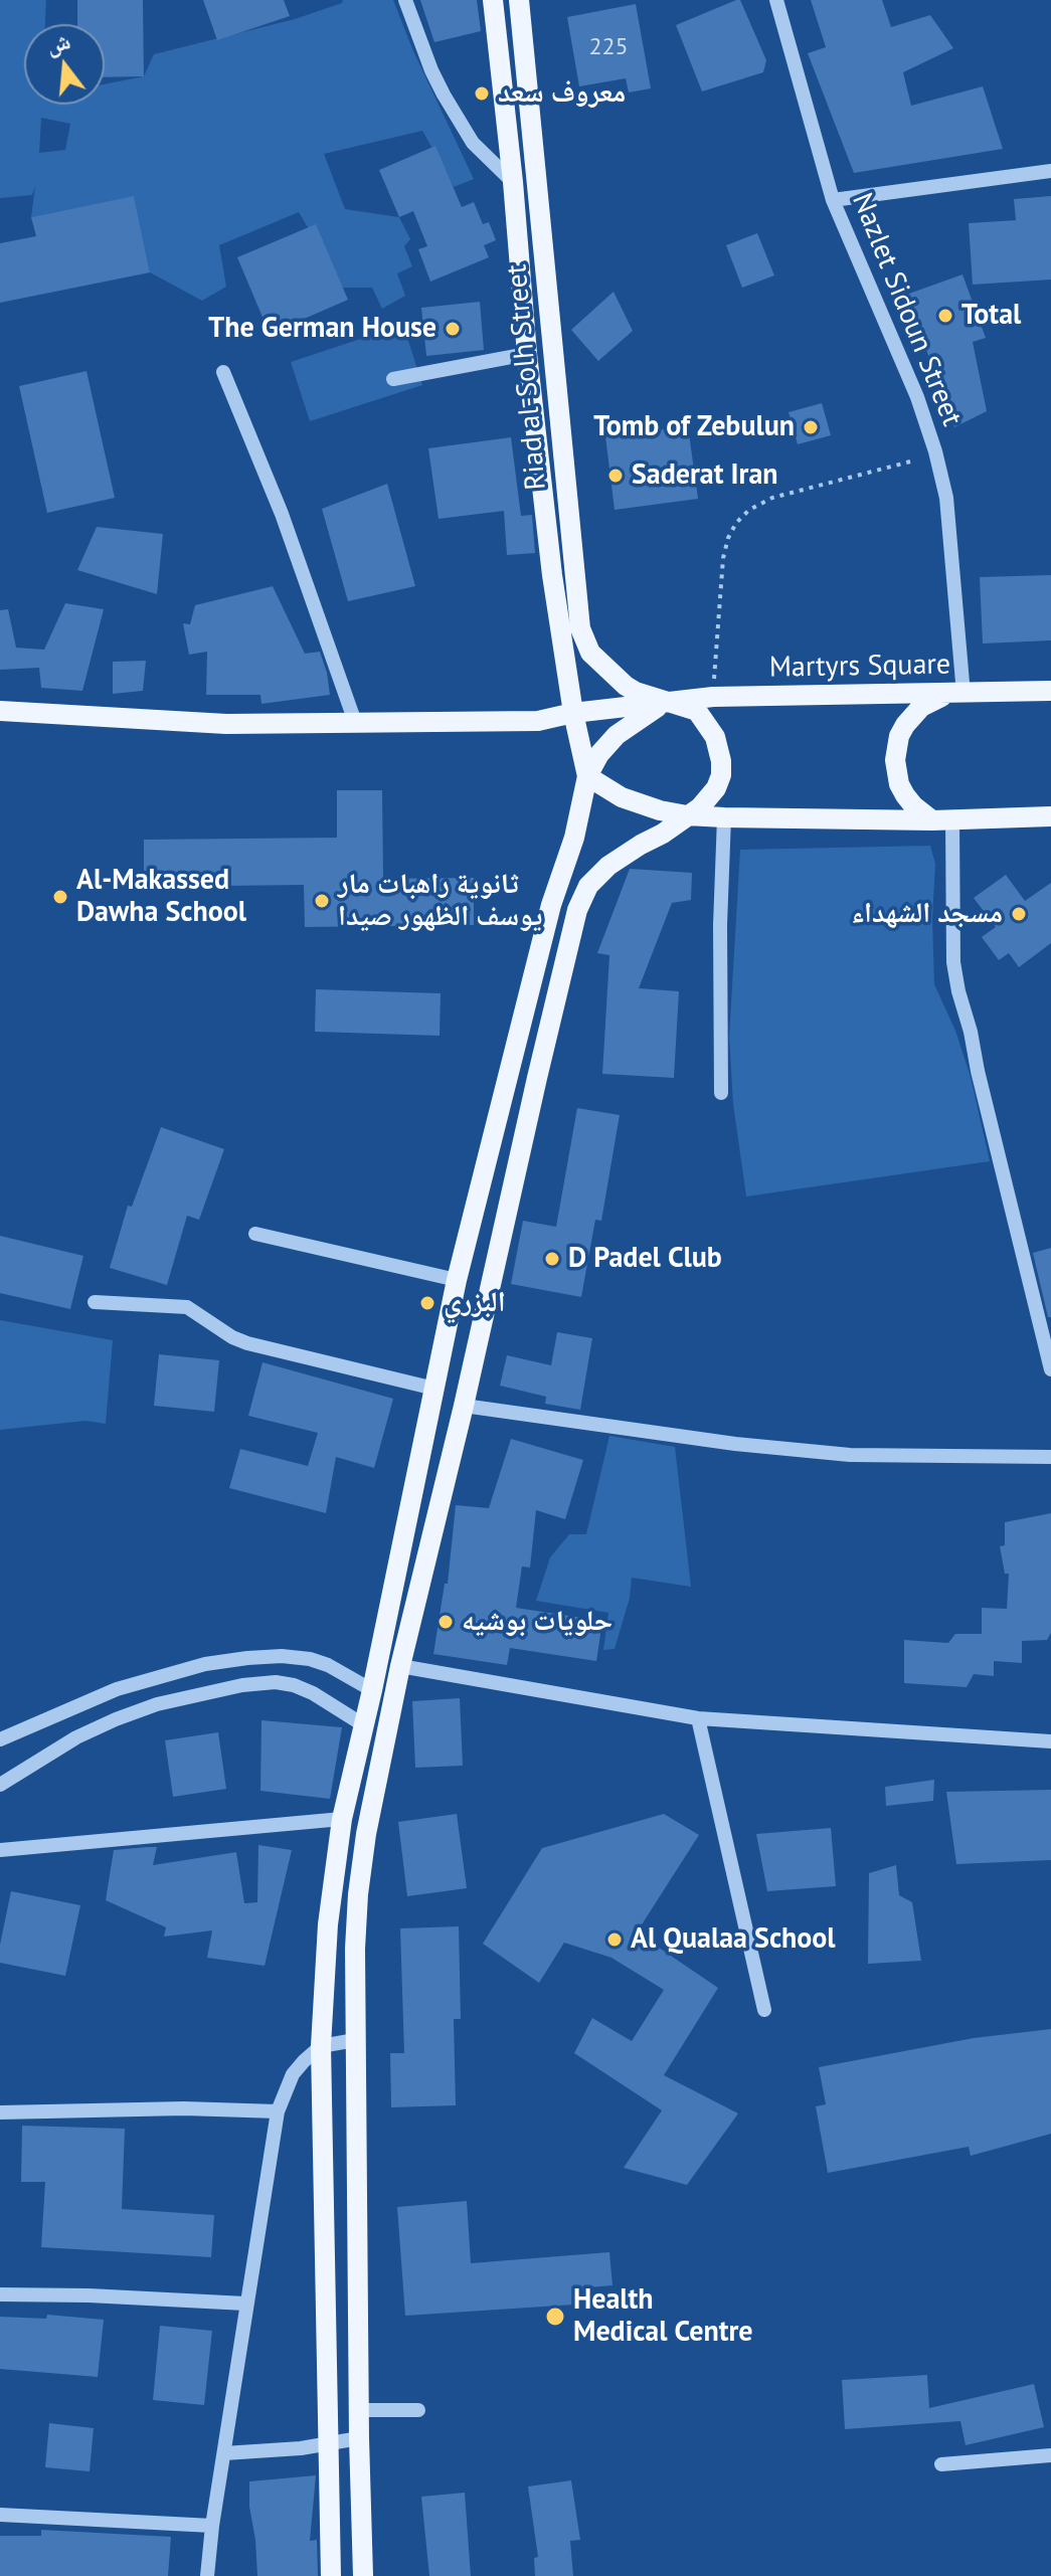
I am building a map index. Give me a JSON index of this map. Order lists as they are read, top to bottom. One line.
{"streets":{"main road":["Riad al-Solh Street","Martyrs Square"],"street":["Nazlet Sidoun Street"]},"crossings":[["Nazlet Sidoun Street","Martyrs Square"],["Riad al-Solh Street","Martyrs Square"]],"places":["معروف سعد","Total","The German House","Tomb of Zebulun","Saderat Iran","Al-Makassed Dawha School","ثانوية راهبات مار يوسف الظهور صيدا","مسجد الشهداء","D Padel Club","البزري","حلويات بوشيه","Al Qualaa School","Health Medical Centre"],"house_numbers":["225"],"north":"top"}
